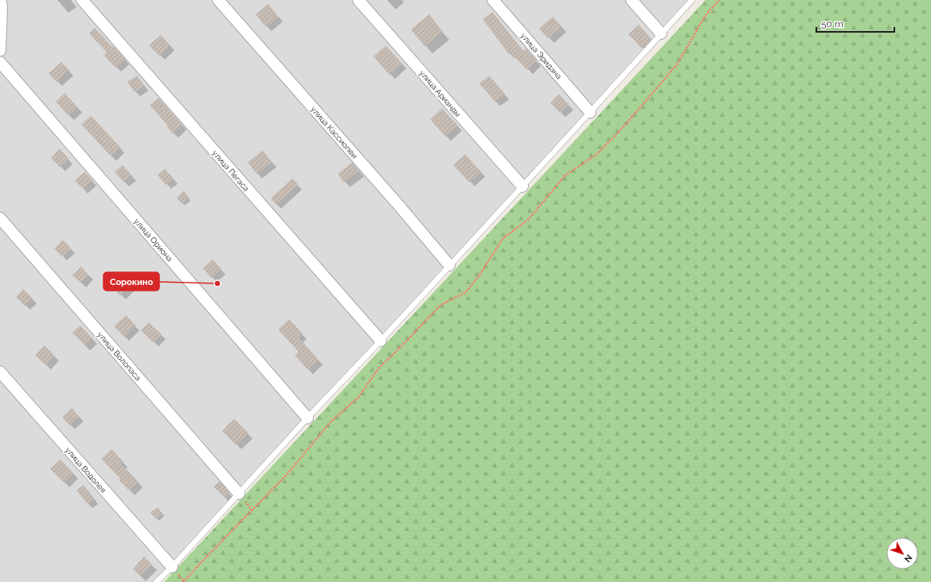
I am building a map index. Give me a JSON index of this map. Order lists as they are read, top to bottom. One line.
{"streets":{"street":["улица Эридана","улица Арианды","улица Кассиопеи","улица Пегаса","улица Ориона","улица Волопаса","улица Водолея"]},"places":["Сорокино"],"scale_bar":"50 m","north":"bottom right"}
